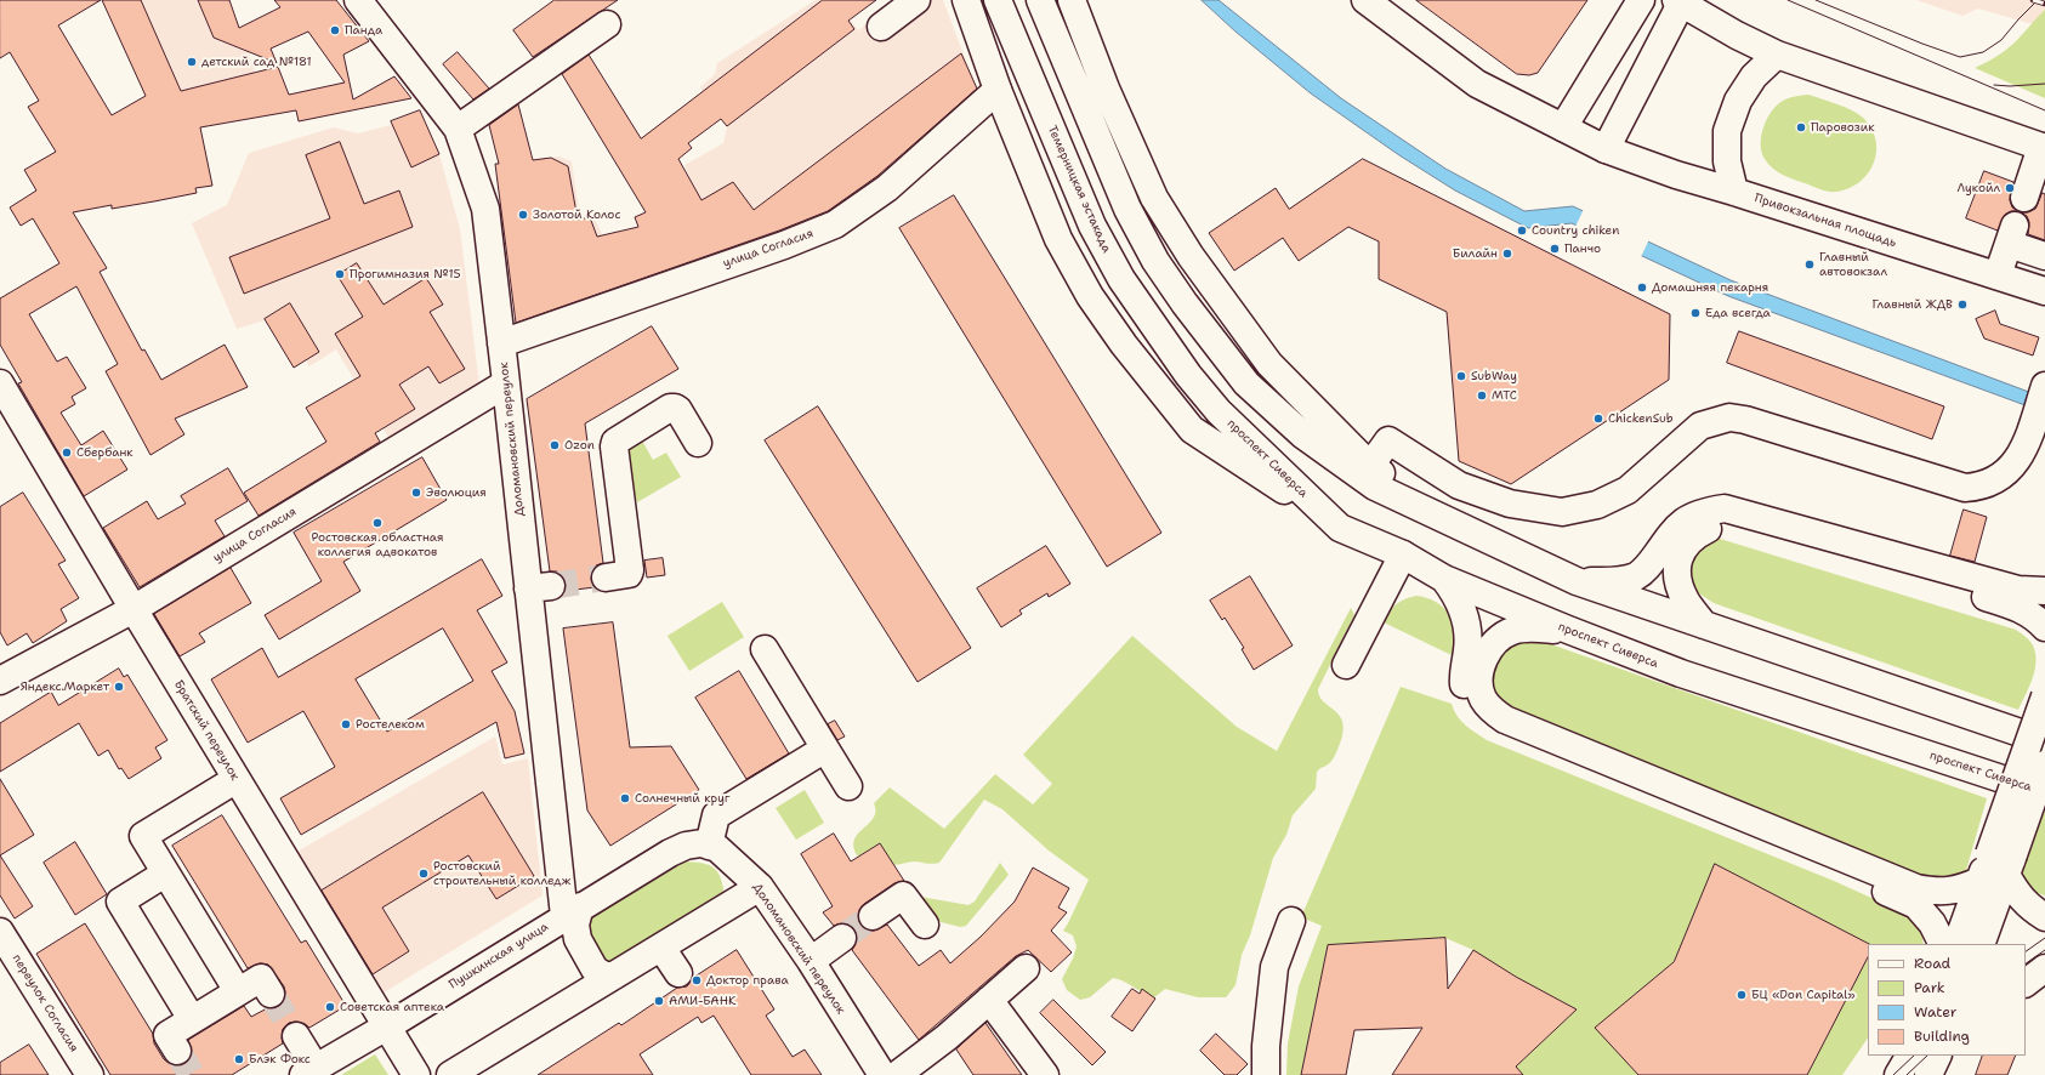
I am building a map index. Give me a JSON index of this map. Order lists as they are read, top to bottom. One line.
{"streets":{"main road":["Темерницкая эстакада","Привокзальная площадь","улица Согласия","Доломановский переулок","проспект Сиверса","Братский переулок","Пушкинская улица","переулок Согласия"]},"crossings":[["Темерницкая эстакада","проспект Сиверса"],["улица Согласия","Доломановский переулок"],["улица Согласия","Братский переулок"],["Доломановский переулок","Пушкинская улица"],["Братский переулок","Пушкинская улица"]],"places":["Панда","детский сад №181","Паровозик","Лукойл","Золотой Колос","Country chiken","Панчо","Билайн","Главный автовокзал","Прогимназия №15","Домашняя пекарня","Главный ЖДВ","Еда всегда","SubWay","МТС","ChickenSub","Ozon","Сбербанк","Эволюция","Ростовская областная коллегия адвокатов","Яндекс.Маркет","Ростелеком","Солнечный круг","Ростовский строительный колледж","Доктор права","БЦ «Don Capital»","АМИ-БАНК","Советская аптека","Блэк Фокс"],"legend":["Road","Park","Water","Building"]}
